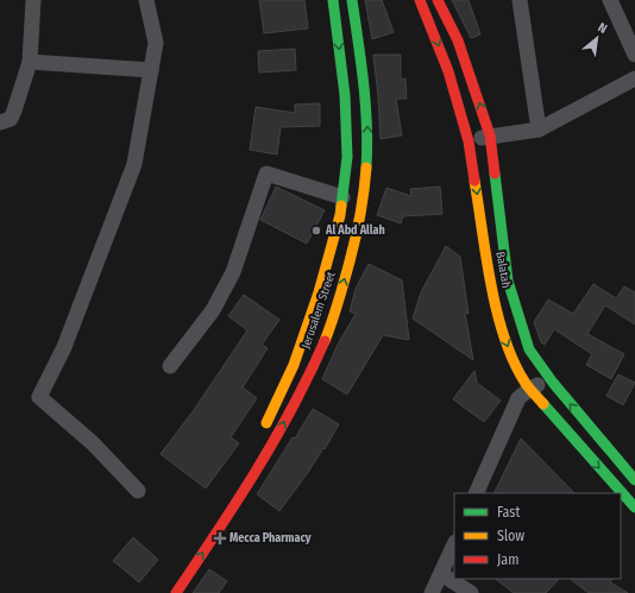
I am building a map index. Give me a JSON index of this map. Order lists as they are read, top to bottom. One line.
{"streets":{"main road":["Balatah","Jerusalem Street"]},"places":{"other":["Al Abd Allah"],"health":["Mecca Pharmacy"]},"legend":["Fast","Slow","Jam"],"north":"top right"}
